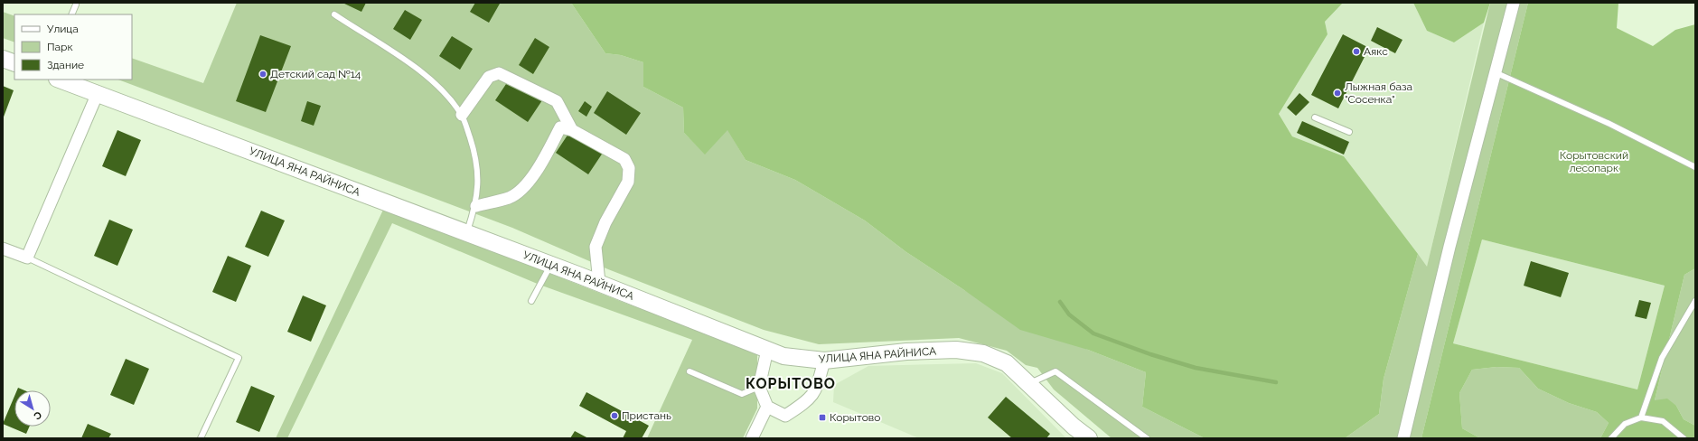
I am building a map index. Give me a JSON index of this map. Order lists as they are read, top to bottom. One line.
{"streets":{"street":["УЛИЦА ЯНА РАЙНИСА"]},"districts":["КОРЫТОВО"],"parks":["Корытовский лесопарк"],"places":{"other":["Аякс","Детский сад №14","Лыжная база \"Сосенка\"","Пристань"],"transit":["Корытово"]},"legend":["Улица","Парк","Здание"],"north":"bottom right"}
